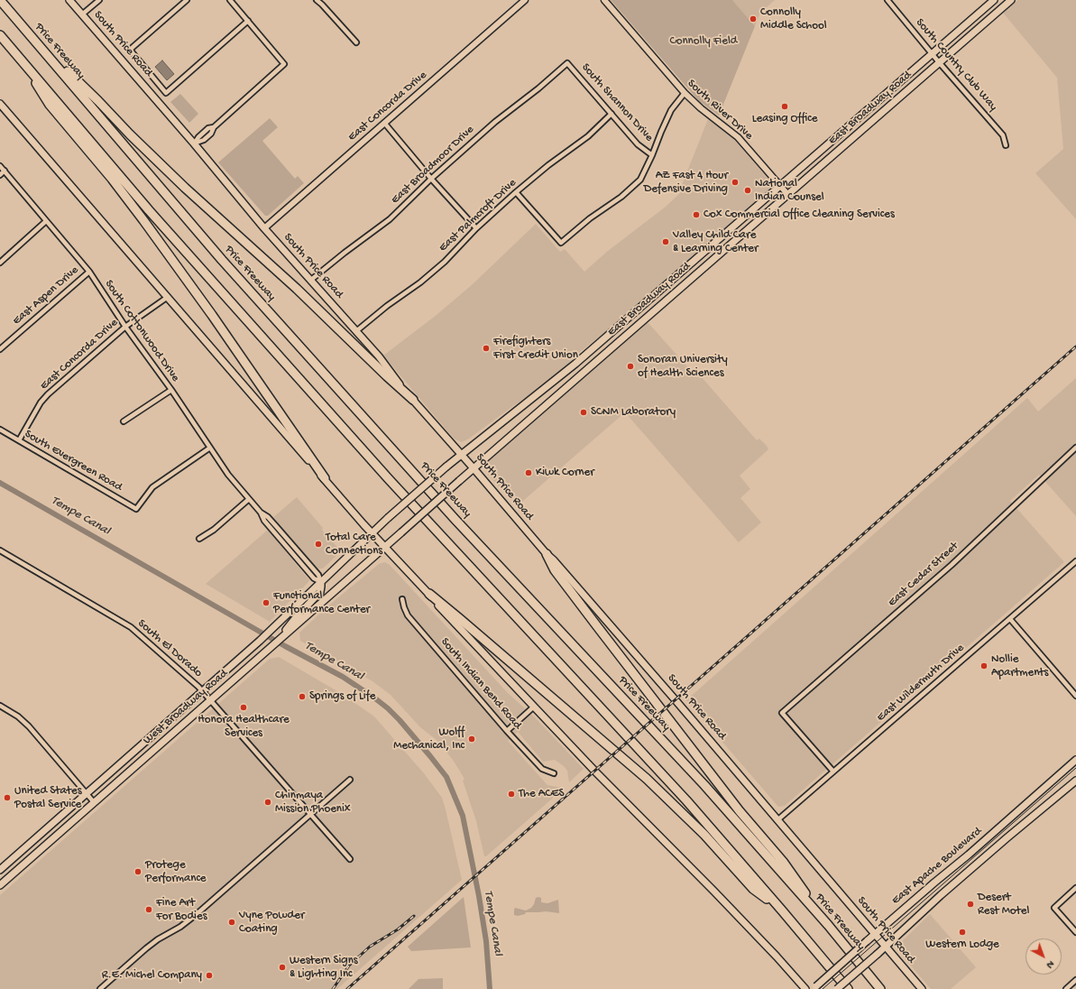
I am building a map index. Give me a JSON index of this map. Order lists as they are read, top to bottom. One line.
{"streets":{"highway":["Price Freeway"],"main road":["South Price Road","East Broadway Road","West Broadway Road","East Apache Boulevard"],"street":["South Country Club Way","South Shannon Drive","East Concorda Drive","South River Drive","East Broadmoor Drive","East Palmcroft Drive","East Aspen Drive","South Cottonwood Drive","South Evergreen Road","East Cedar Street","South El Dorado","East Wildermuth Drive","South Indian Bend Road"]},"crossings":[["South Price Road","East Concorda Drive"],["South Price Road","East Broadway Road"],["South Price Road","East Broadmoor Drive"],["South Price Road","East Palmcroft Drive"],["South Price Road","East Wildermuth Drive"],["South Price Road","East Apache Boulevard"],["South Country Club Way","East Broadway Road"],["South Shannon Drive","East Broadmoor Drive"],["South Shannon Drive","East Palmcroft Drive"],["East Concorda Drive","South Cottonwood Drive"],["East Concorda Drive","South Evergreen Road"],["East Broadway Road","South River Drive"],["East Broadway Road","West Broadway Road"],["East Aspen Drive","South Cottonwood Drive"],["South Cottonwood Drive","South Evergreen Road"],["South Cottonwood Drive","West Broadway Road"],["East Cedar Street","East Wildermuth Drive"],["South El Dorado","West Broadway Road"]],"water":["Tempe Canal"],"parks":["Connolly Field"],"places":["Connolly Middle School","Leasing Office","AZ Fast 4 Hour Defensive Driving","National Indian Counsel","Cox Commercial Office Cleaning Services","Valley Child Care & Learning Center","Firefighters First Credit Union","Sonoran University of Health Sciences","SCNM Laboratory","Kiwk Corner","Total Care Connections","Functional Performance Center","Nollie Apartments","Springs of Life","Honora Healthcare Services","Wolff Mechanical, Inc","The ACES","United States Postal Service","Chinmaya Mission Phoenix","Protege Performance","Desert Rest Motel","Fine Art For Bodies","Vyne Powder Coating","Western Lodge","Western Signs & Lighting Inc","R.E. Michel Company"],"north":"bottom right"}
